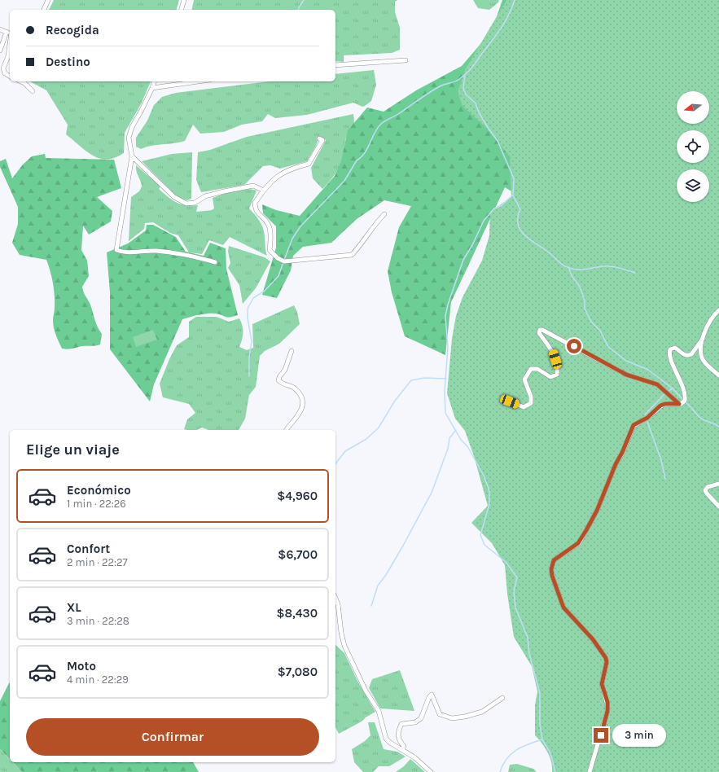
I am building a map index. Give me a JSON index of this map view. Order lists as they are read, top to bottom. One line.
{"north":"left","page":{"banner":["Recogida","Destino"],"heading":"Elige un viaje","list":[{"name":"Económico","note":"1 min · 22:26","value":"$4,960"},{"name":"Confort","note":"2 min · 22:27","value":"$6,700"},{"name":"XL","note":"3 min · 22:28","value":"$8,430"},{"name":"Moto","note":"4 min · 22:29","value":"$7,080"}],"buttons":"Confirmar","bubble":"3 min"}}
